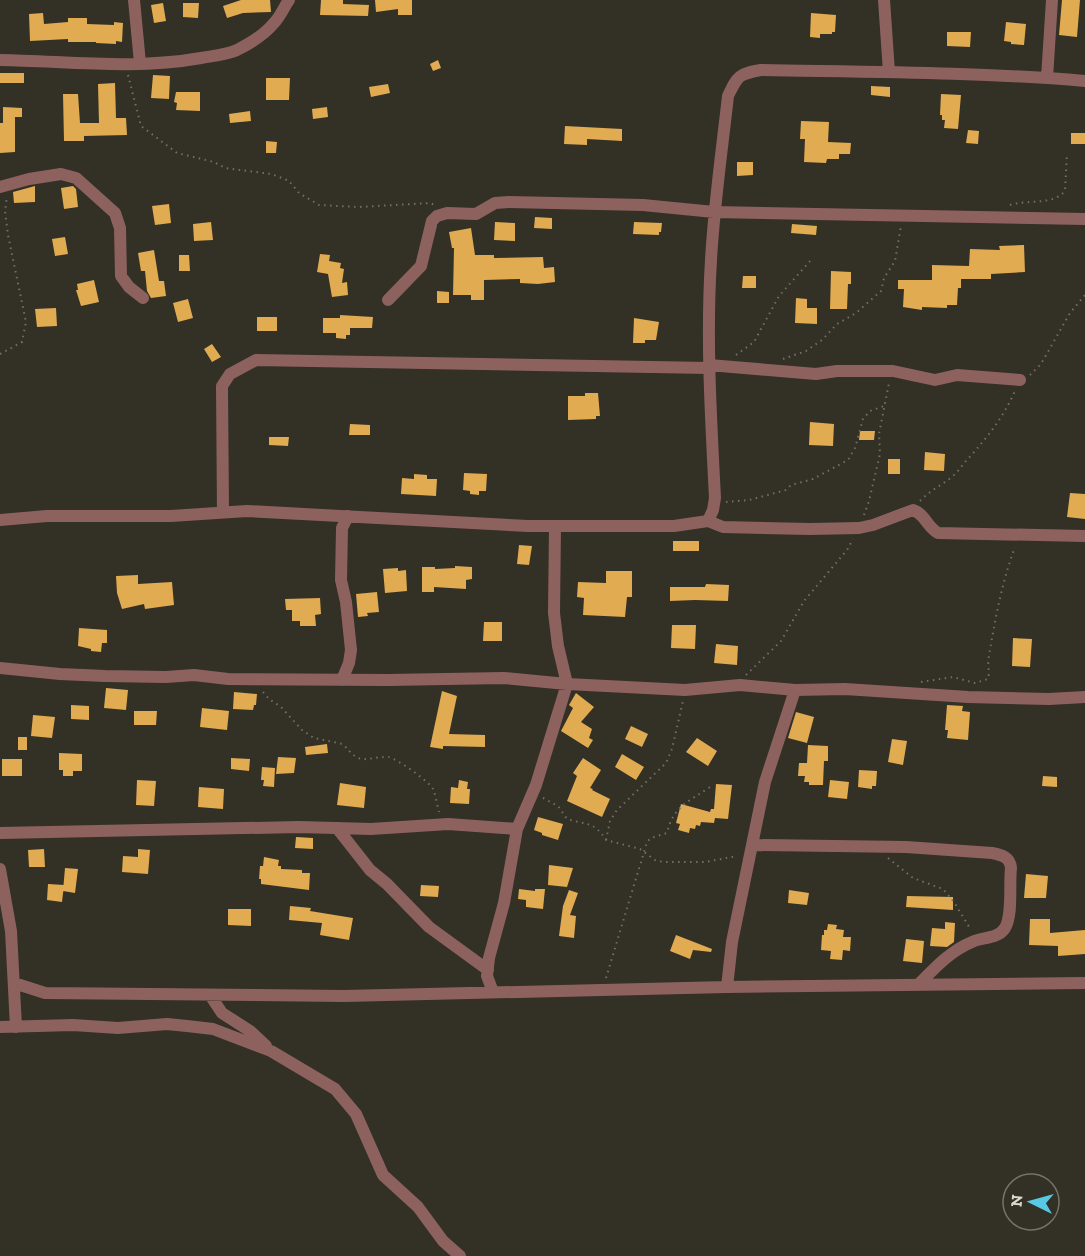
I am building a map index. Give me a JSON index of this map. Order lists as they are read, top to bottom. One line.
{"north":"left"}
